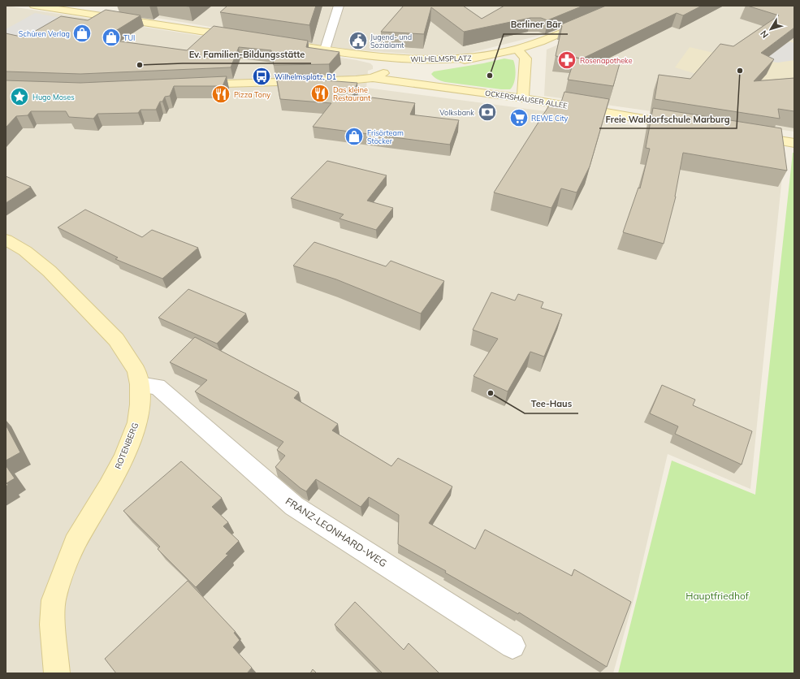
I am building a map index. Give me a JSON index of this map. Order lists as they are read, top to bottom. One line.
{"streets":{"street":["WILHELMSPLATZ","OCKERSHÄUSER ALLEE","ROTENBERG","FRANZ-LEONHARD-WEG"]},"crossings":[["WILHELMSPLATZ","OCKERSHÄUSER ALLEE"],["ROTENBERG","FRANZ-LEONHARD-WEG"]],"parks":["Hauptfriedhof"],"places":{"shop":["Schüren Verlag","TUI","Frisörteam Stöcker"],"public building":["Jugend- und Sozialamt"],"pharmacy":["Rosenapotheke"],"other":["Ev. Familien-Bildungsstätte","Freie Waldorfschule Marburg","Berliner Bär","Tee-Haus"],"bus stop":["Wilhelmsplatz, D1"],"restaurant":["Das kleine Restaurant","Pizza Tony"],"place":["Hugo Moses"],"bank":["Volksbank"],"supermarket":["REWE City"]},"north":"bottom left"}
